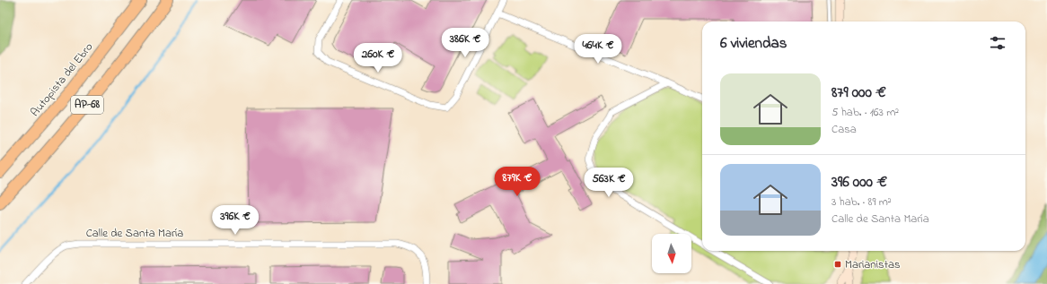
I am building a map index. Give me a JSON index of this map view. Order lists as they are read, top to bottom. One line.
{"streets":{"highway":["Autopista del Ebro","AP-68"],"street":["Calle de Santa María"]},"places":{"transit":["Marianistas"]},"north":"bottom","page":{"heading":"6 viviendas","price":["386K €","464K €","260K €","879K €","563K €","396K €"],"list":[{"name":"879 000 €","note":"5 hab. · 163 m² · Casa"},{"name":"396 000 €","note":"3 hab. · 89 m² · Calle de Santa María"}]}}
